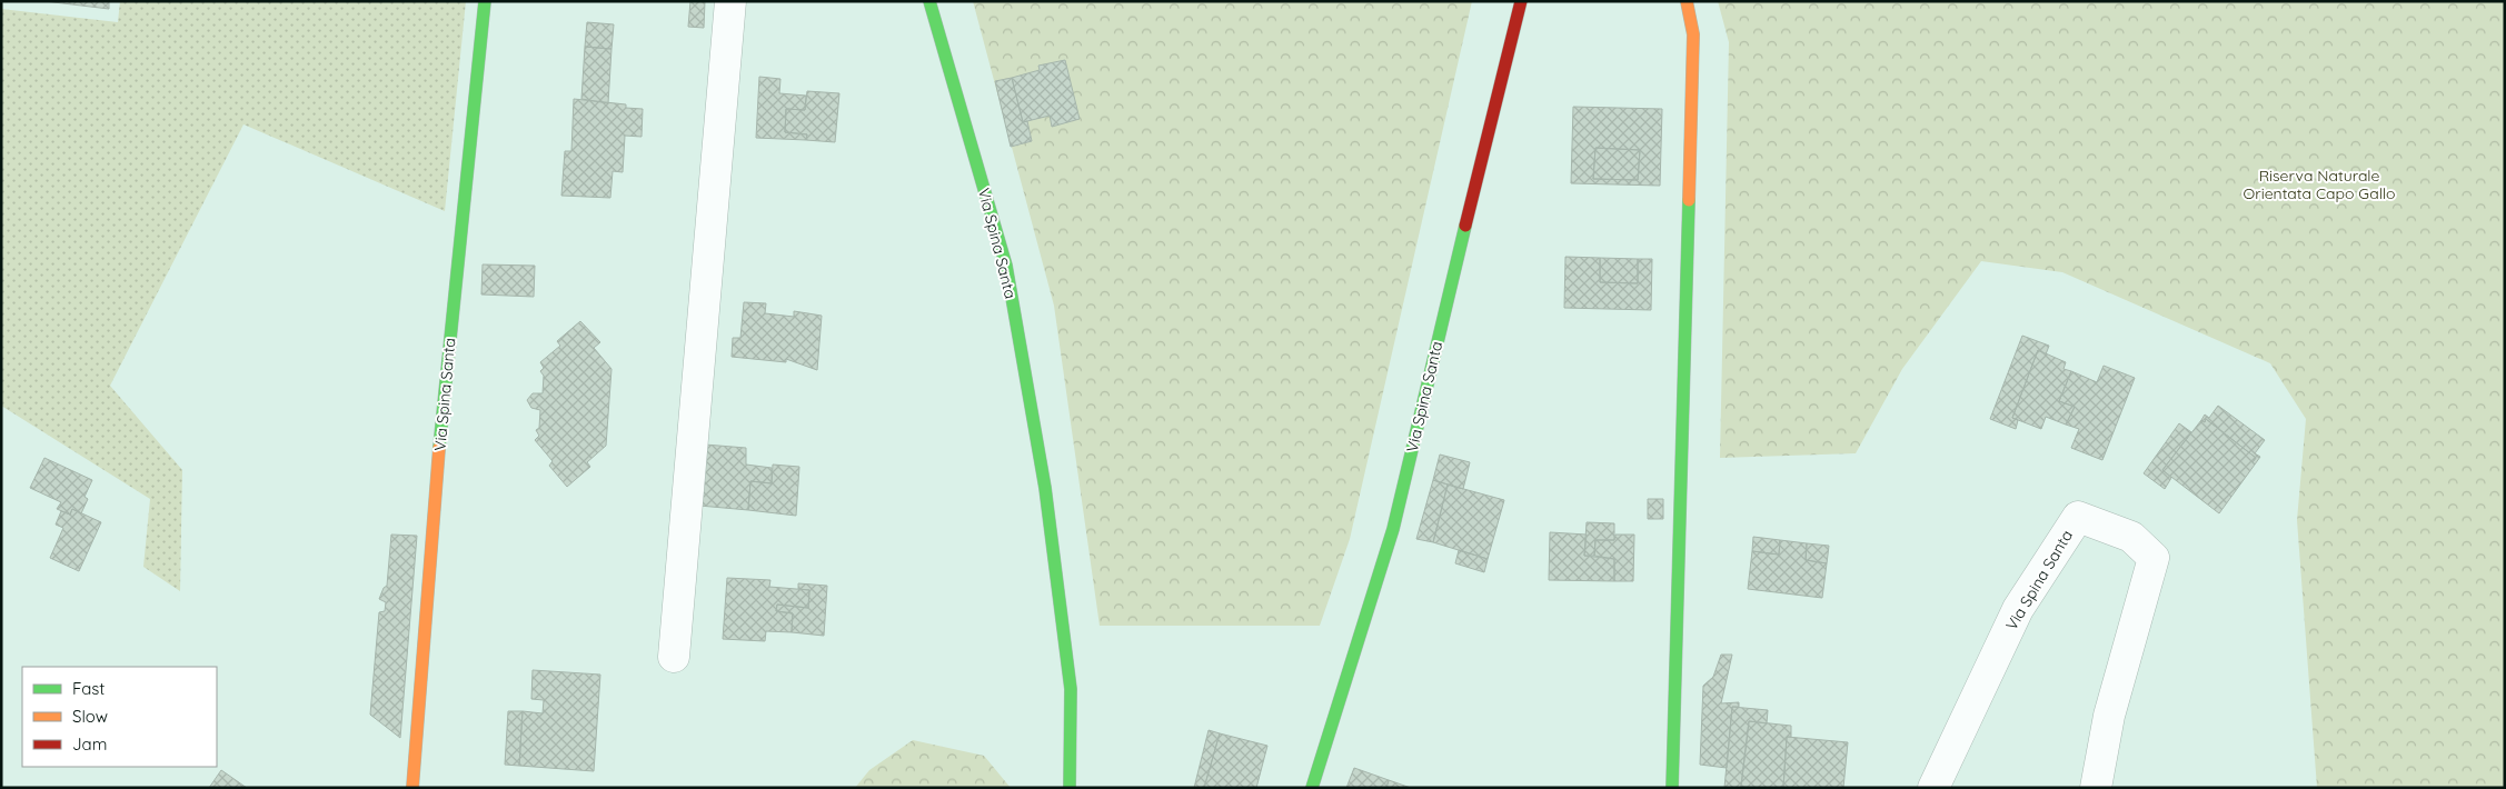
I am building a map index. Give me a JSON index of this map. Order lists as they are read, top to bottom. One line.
{"streets":{"street":["Via Spina Santa"]},"parks":["Riserva Naturale Orientata Capo Gallo"],"legend":["Fast","Slow","Jam"]}
